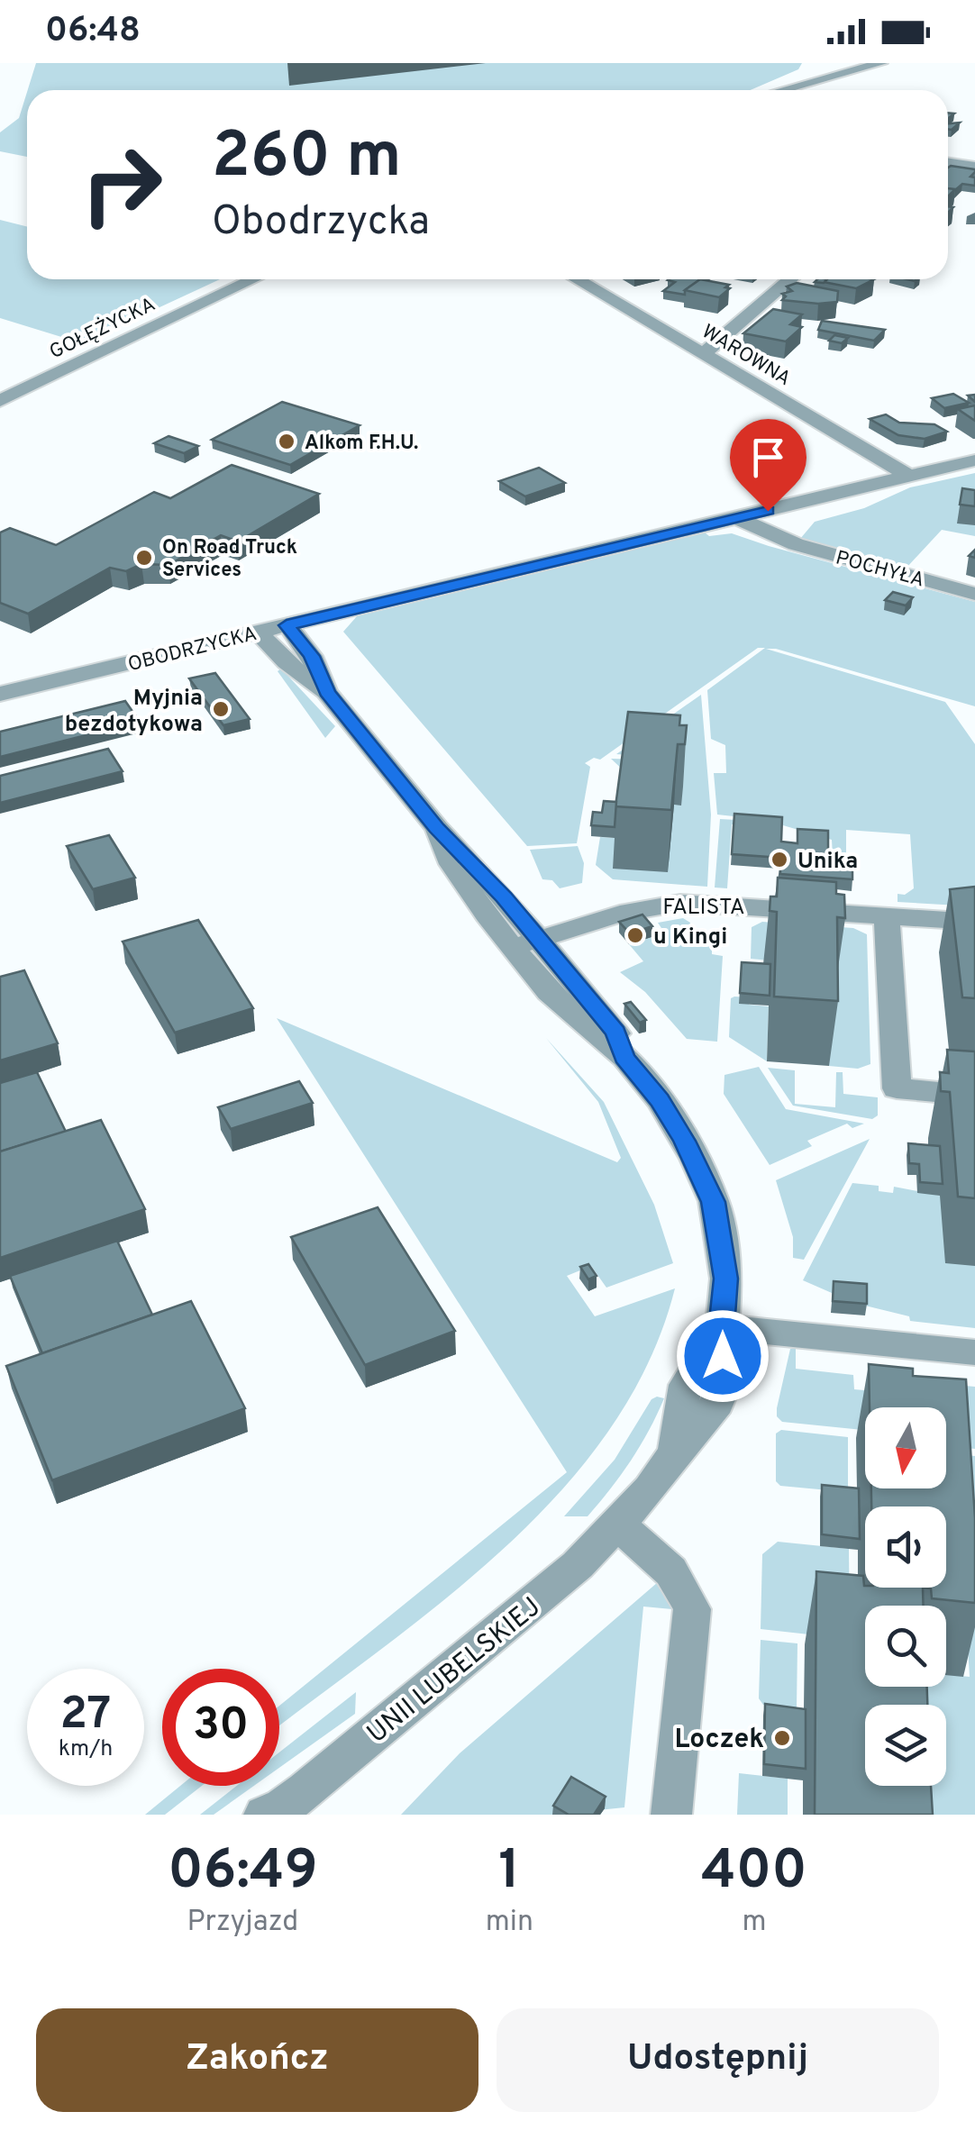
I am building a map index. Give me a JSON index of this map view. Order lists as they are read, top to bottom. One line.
{"streets":{"street":["GOŁĘŻYCKA","WAROWNA","POCHYŁA","OBODRZYCKA","FALISTA","UNII LUBELSKIEJ"]},"crossings":[["WAROWNA","OBODRZYCKA"],["POCHYŁA","OBODRZYCKA"],["OBODRZYCKA","UNII LUBELSKIEJ"],["FALISTA","UNII LUBELSKIEJ"]],"places":["Alkom F.H.U.","On Road Truck Services","Myjnia bezdotykowa","Unika","u Kingi","Loczek"],"north":"bottom","page":{"status":"06:48","turn":["260 m","Obodrzycka"],"speed":"27 km/h","limit":"30","eta":["06:49","Przyjazd","1","min","400","m"],"buttons":["Zakończ","Udostępnij"]}}
